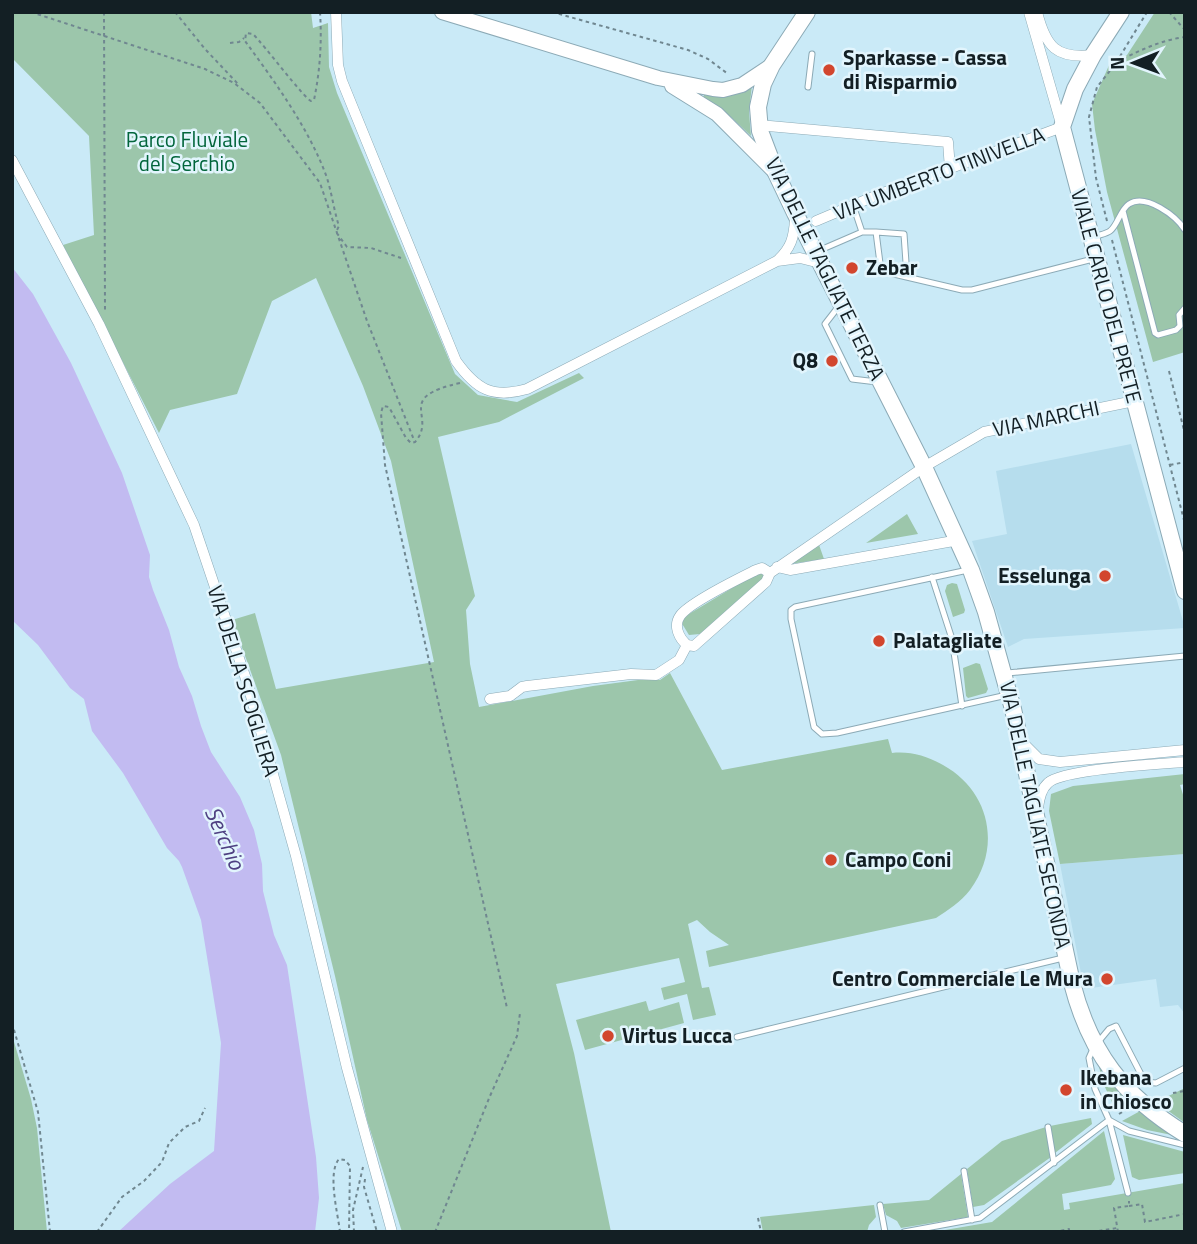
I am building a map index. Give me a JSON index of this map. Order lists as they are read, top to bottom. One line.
{"streets":{"main road":["VIA DELLE TAGLIATE TERZA","VIALE CARLO DEL PRETE","VIA DELLE TAGLIATE SECONDA"],"street":["VIA UMBERTO TINIVELLA","VIA MARCHI","VIA DELLA SCOGLIERA"]},"crossings":[["VIA UMBERTO TINIVELLA","VIALE CARLO DEL PRETE"],["VIA DELLE TAGLIATE TERZA","VIA MARCHI"],["VIA DELLE TAGLIATE TERZA","VIA DELLE TAGLIATE SECONDA"],["VIALE CARLO DEL PRETE","VIA MARCHI"],["VIA MARCHI","VIA DELLE TAGLIATE SECONDA"]],"water":["Serchio"],"parks":["Parco Fluviale del Serchio"],"places":["Sparkasse - Cassa di Risparmio","Zebar","Q8","Esselunga","Palatagliate","Campo Coni","Centro Commerciale Le Mura","Virtus Lucca","Ikebana in Chiosco"],"north":"left"}
